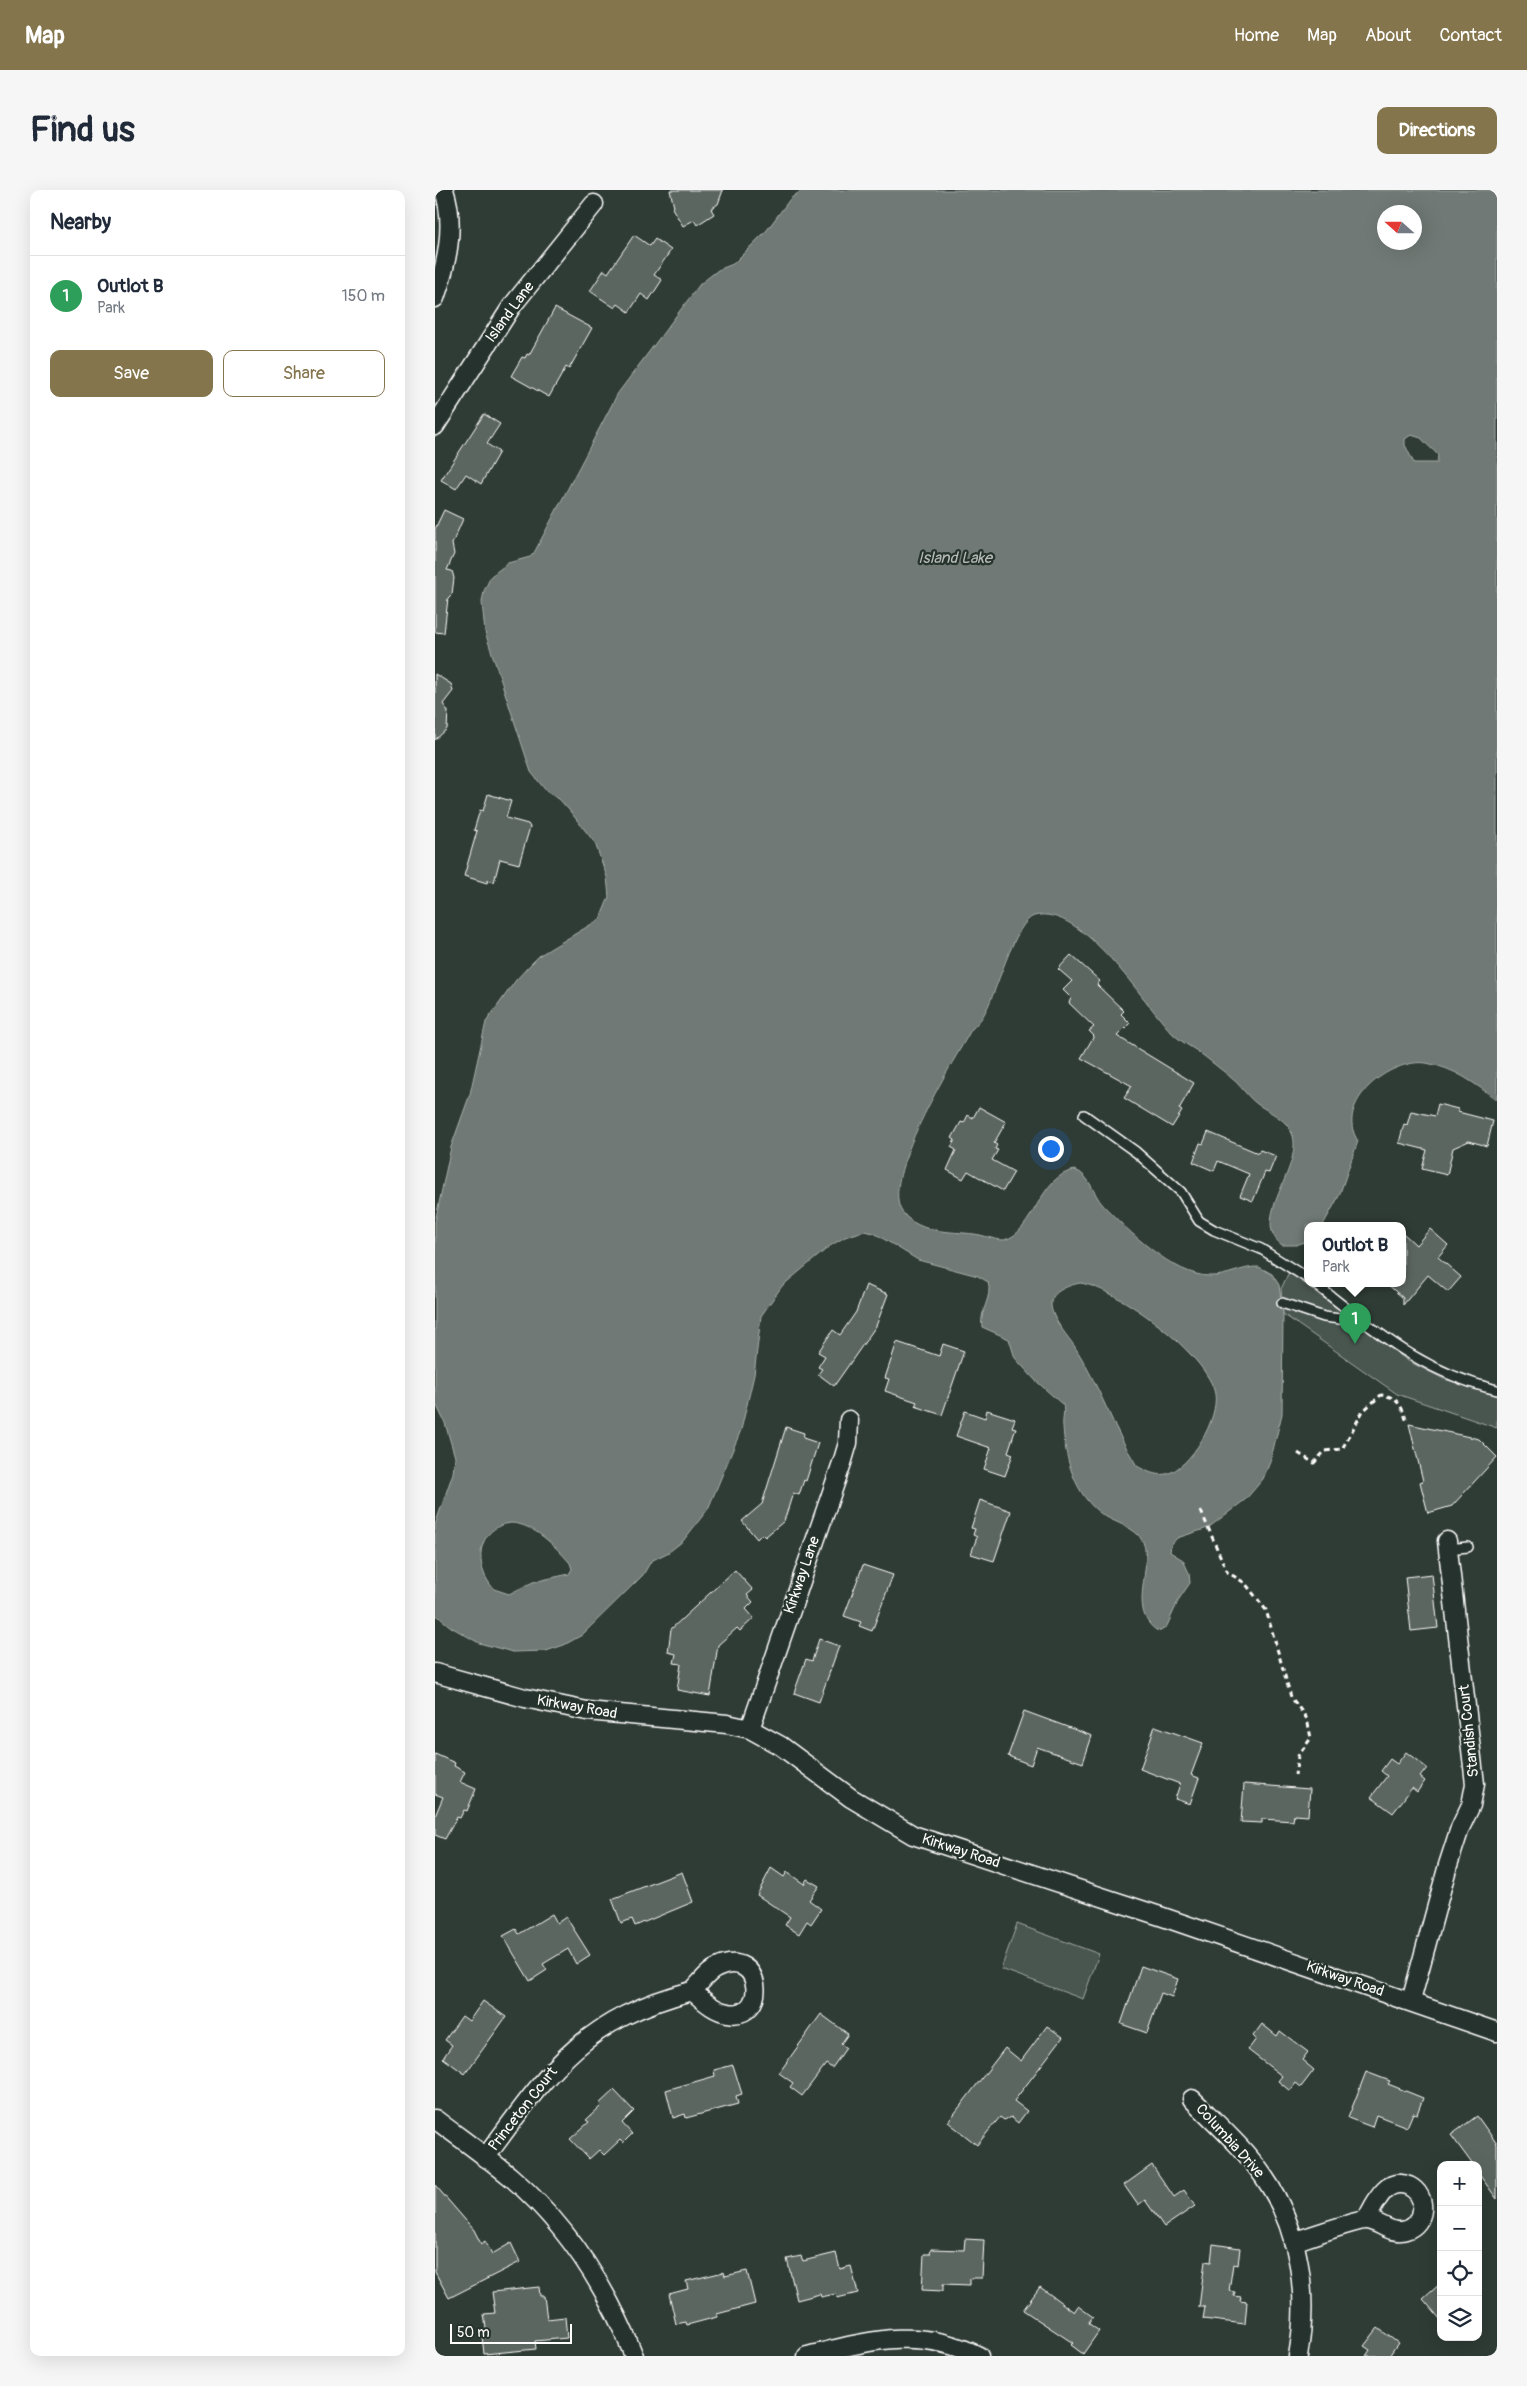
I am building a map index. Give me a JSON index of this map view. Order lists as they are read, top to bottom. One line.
{"streets":{"street":["Island Lane","Kirkway Lane","Kirkway Road","Standish Court","Princeton Court","Columbia Drive"]},"crossings":[["Kirkway Lane","Kirkway Road"],["Kirkway Road","Standish Court"]],"water":["Island Lake"],"scale_bar":"50 m","north":"left","page":{"header":"Map","nav":["Home","Map","About","Contact"],"buttons":["Directions",["Save","Share"]],"title":"Find us","heading":"Nearby","list":[{"mark":"1","name":"Outlot B","note":"Park","value":"150 m"}],"popup":["Outlot B","Park"],"pins":"1","map_buttons":["+","−"],"scale":"50 m"}}
